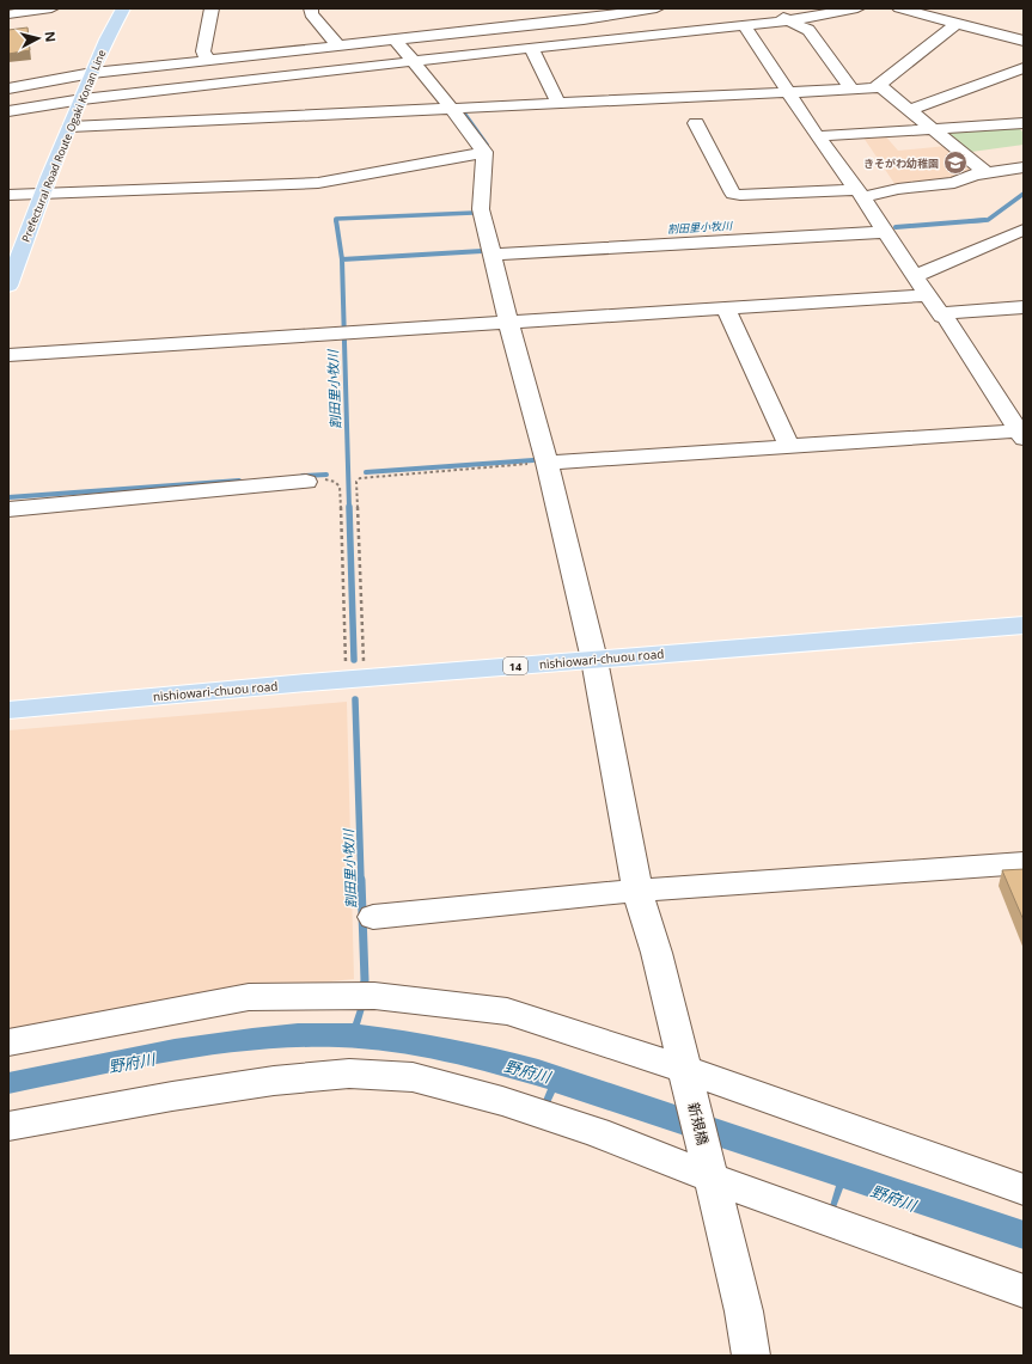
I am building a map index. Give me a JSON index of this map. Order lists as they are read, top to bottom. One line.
{"streets":{"main road":["Prefectural Road Route Ogaki Konan Line","nishiowari-chuou road","14"],"street":["新規橋"]},"crossings":[["nishiowari-chuou road","新規橋"]],"water":["割田里小牧川","野府川"],"places":{"school or university":["きそがわ幼稚園"]},"north":"right"}
